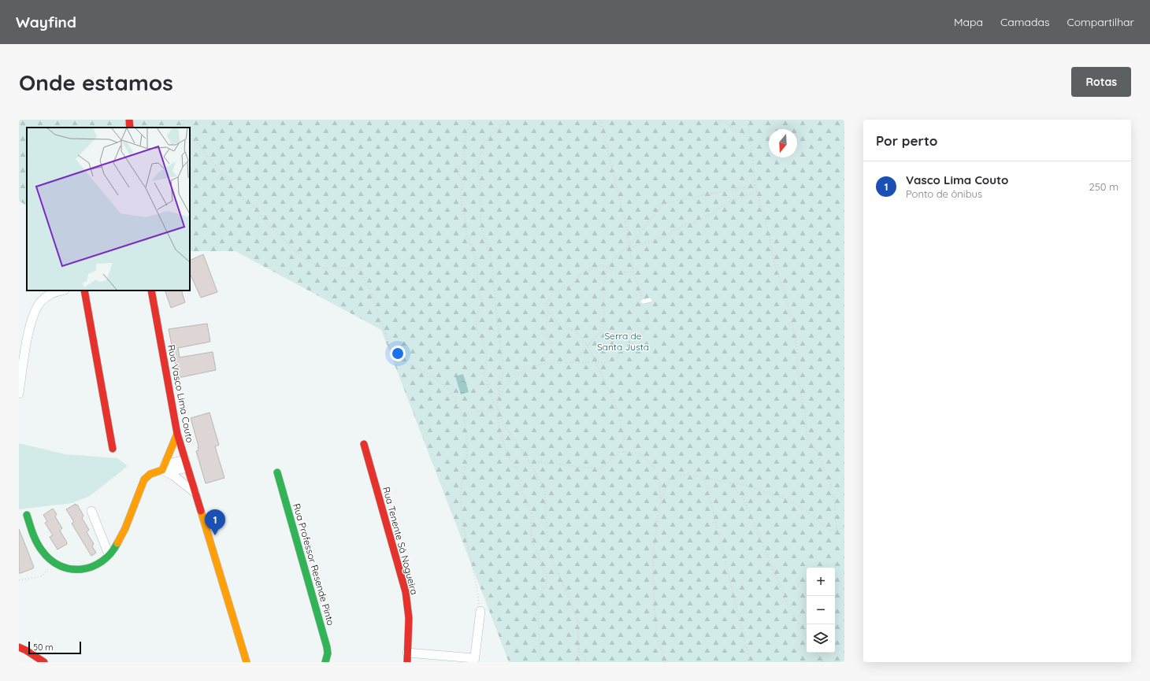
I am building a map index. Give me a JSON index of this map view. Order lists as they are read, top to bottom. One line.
{"streets":{"street":["Rua Vasco Lima Couto","Rua Tenente Sá Nogueira","Rua Professor Resende Pinto"]},"parks":["Serra de Santa Justa"],"scale_bar":"50 m","north":"bottom","page":{"header":"Wayfind","nav":["Mapa","Camadas","Compartilhar"],"buttons":"Rotas","title":"Onde estamos","heading":"Por perto","list":[{"mark":"1","name":"Vasco Lima Couto","note":"Ponto de ônibus","value":"250 m"}],"pins":"1","map_buttons":["+","−"],"scale":"50 m"}}
